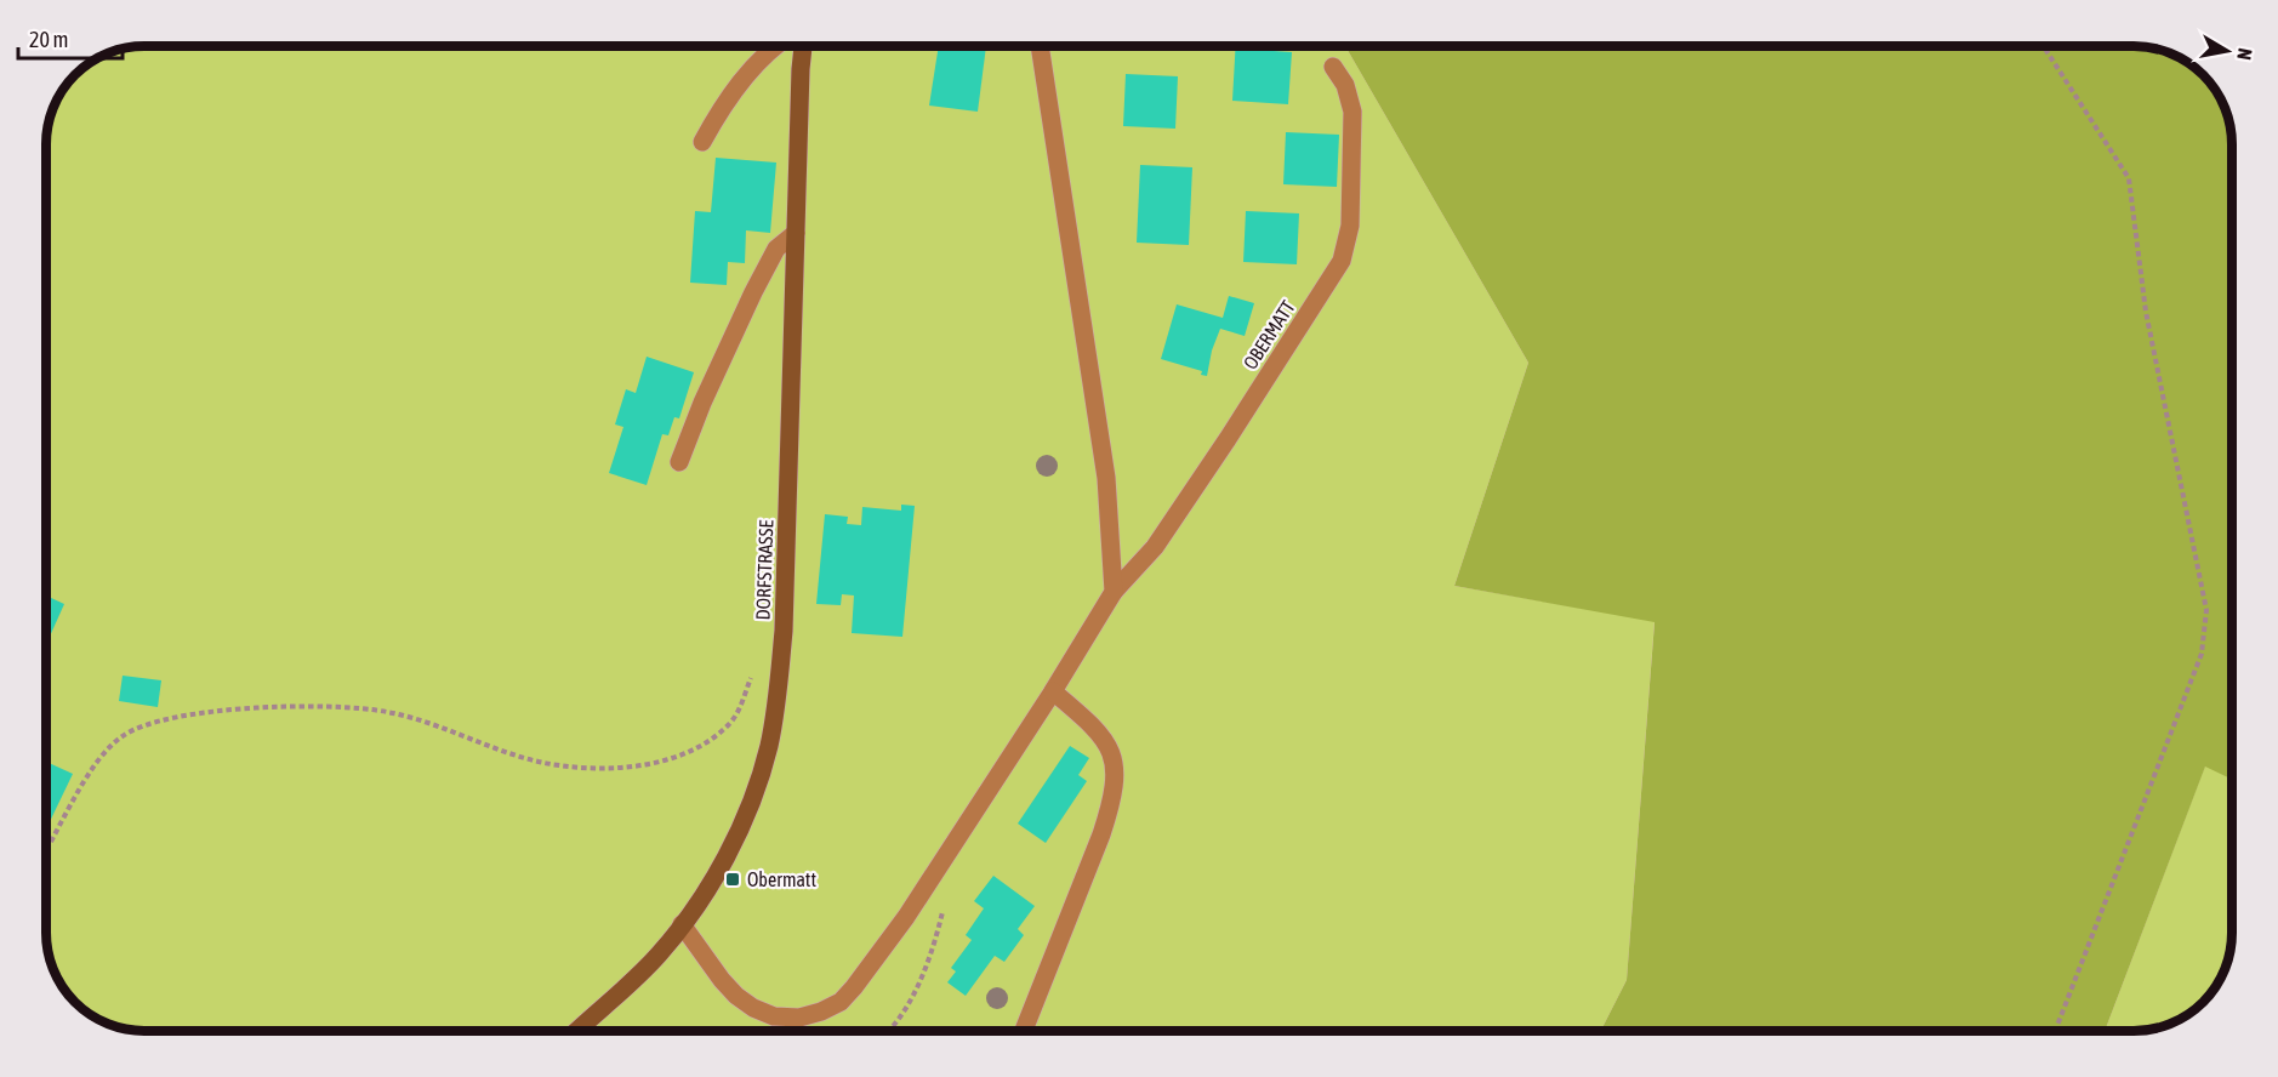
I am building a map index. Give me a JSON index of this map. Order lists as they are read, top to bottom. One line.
{"streets":{"street":["OBERMATT","DORFSTRASSE"]},"crossings":[["OBERMATT","DORFSTRASSE"]],"places":{"transit":["Obermatt"]},"scale_bar":"20 m","north":"right"}
